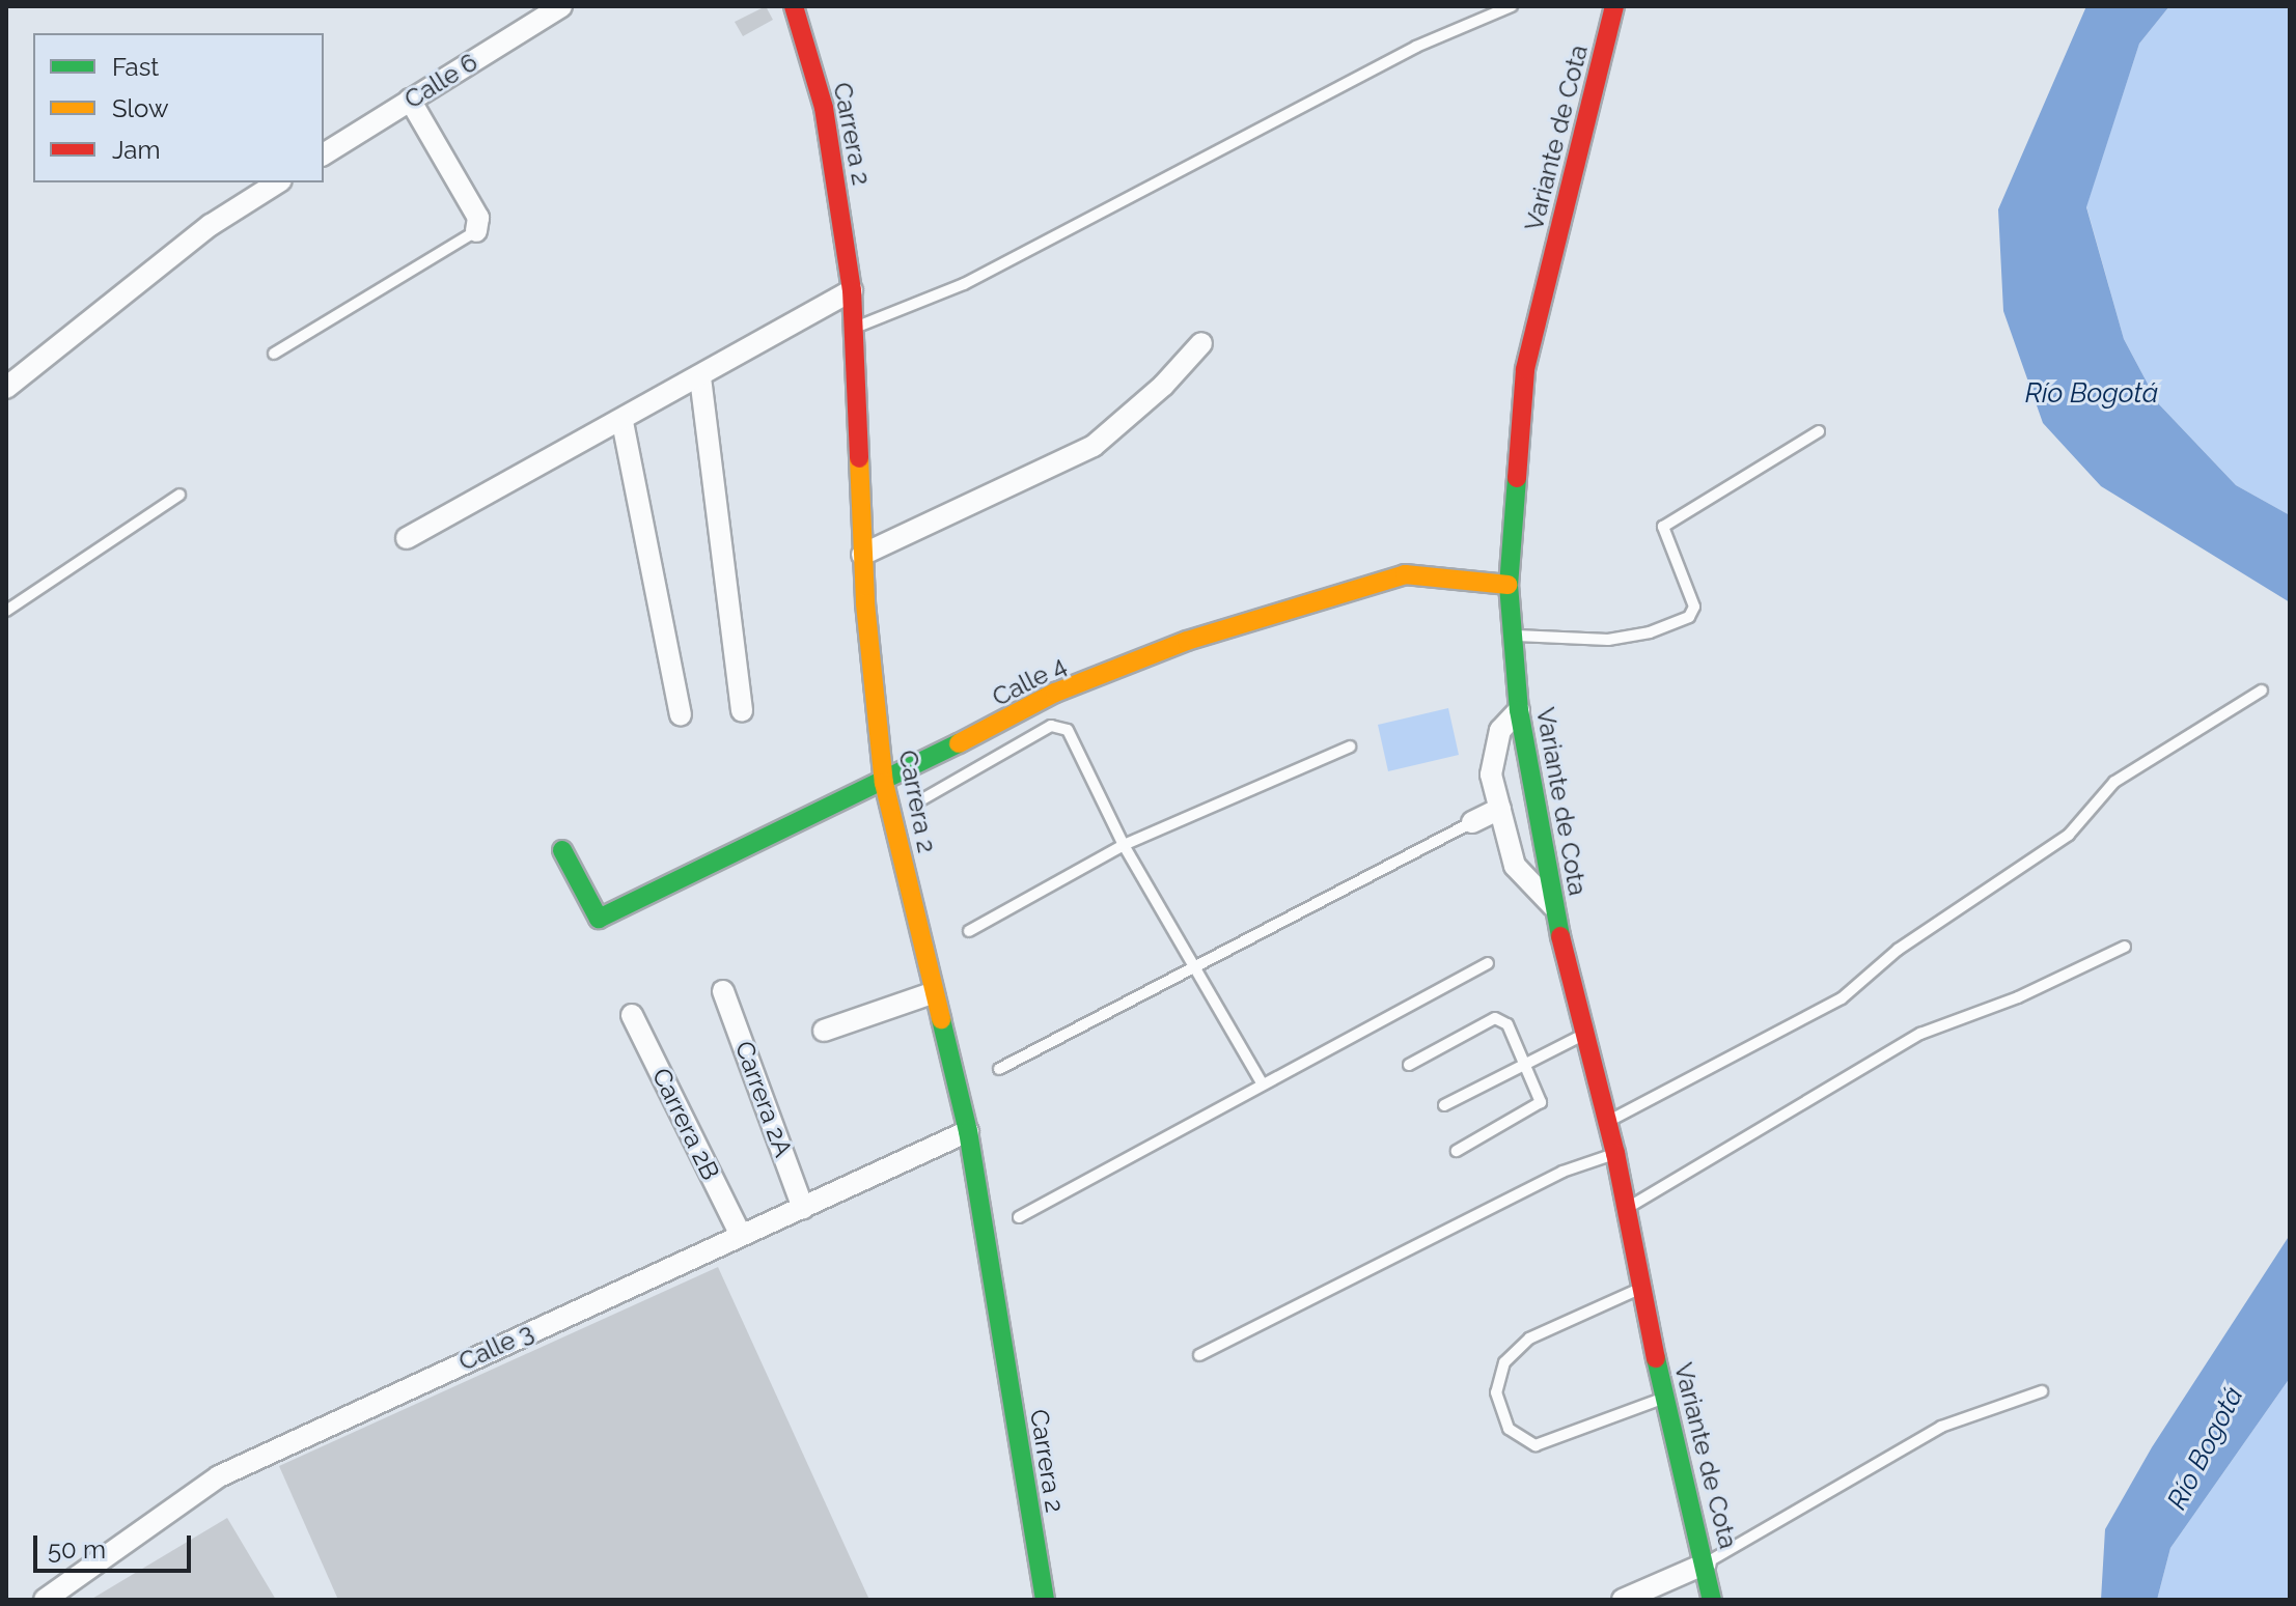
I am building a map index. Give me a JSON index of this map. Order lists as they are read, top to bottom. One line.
{"streets":{"street":["Calle 6","Carrera 2","Variante de Cota","Calle 4","Carrera 2A","Carrera 2B","Calle 3"]},"crossings":[["Carrera 2","Calle 4"],["Carrera 2","Calle 3"],["Variante de Cota","Calle 4"],["Carrera 2A","Calle 3"],["Carrera 2B","Calle 3"]],"water":["Río Bogotá"],"legend":["Fast","Slow","Jam"],"scale_bar":"50 m"}
